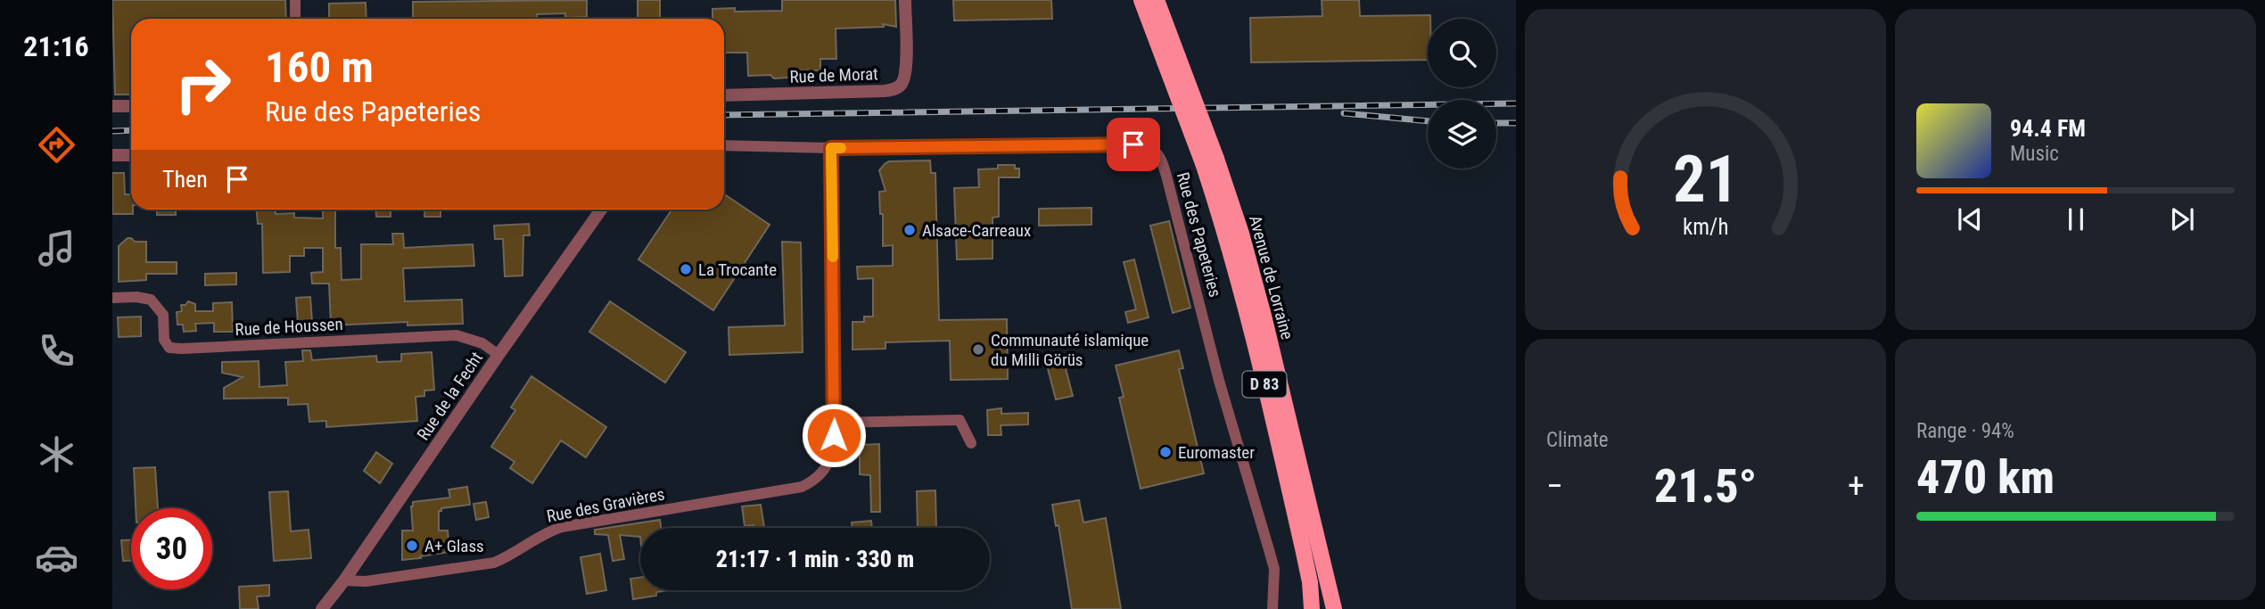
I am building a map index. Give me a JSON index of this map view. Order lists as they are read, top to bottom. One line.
{"streets":{"main road":["Avenue de Lorraine","D 83"],"street":["Rue de Morat","Rue des Papeteries","Rue de Houssen","Rue de la Fecht","Rue des Gravières"]},"crossings":[["Rue des Papeteries","Rue des Gravières"],["Rue de Houssen","Rue de la Fecht"],["Rue de la Fecht","Rue des Gravières"]],"places":["Alsace-Carreaux","La Trocante","Communauté islamique du Milli Görüs","Euromaster","A+ Glass"],"page":{"tabs":"21:16","turn":["160 m","Rue des Papeteries"],"song":["94.4 FM","Music"],"then":"Then","tile":["Climate",["Range · 94%","470 km"]],"heat":["−","21.5°","+"],"limit":"30","trip":"21:17 · 1 min · 330 m","gauge":["21","km/h"]}}
